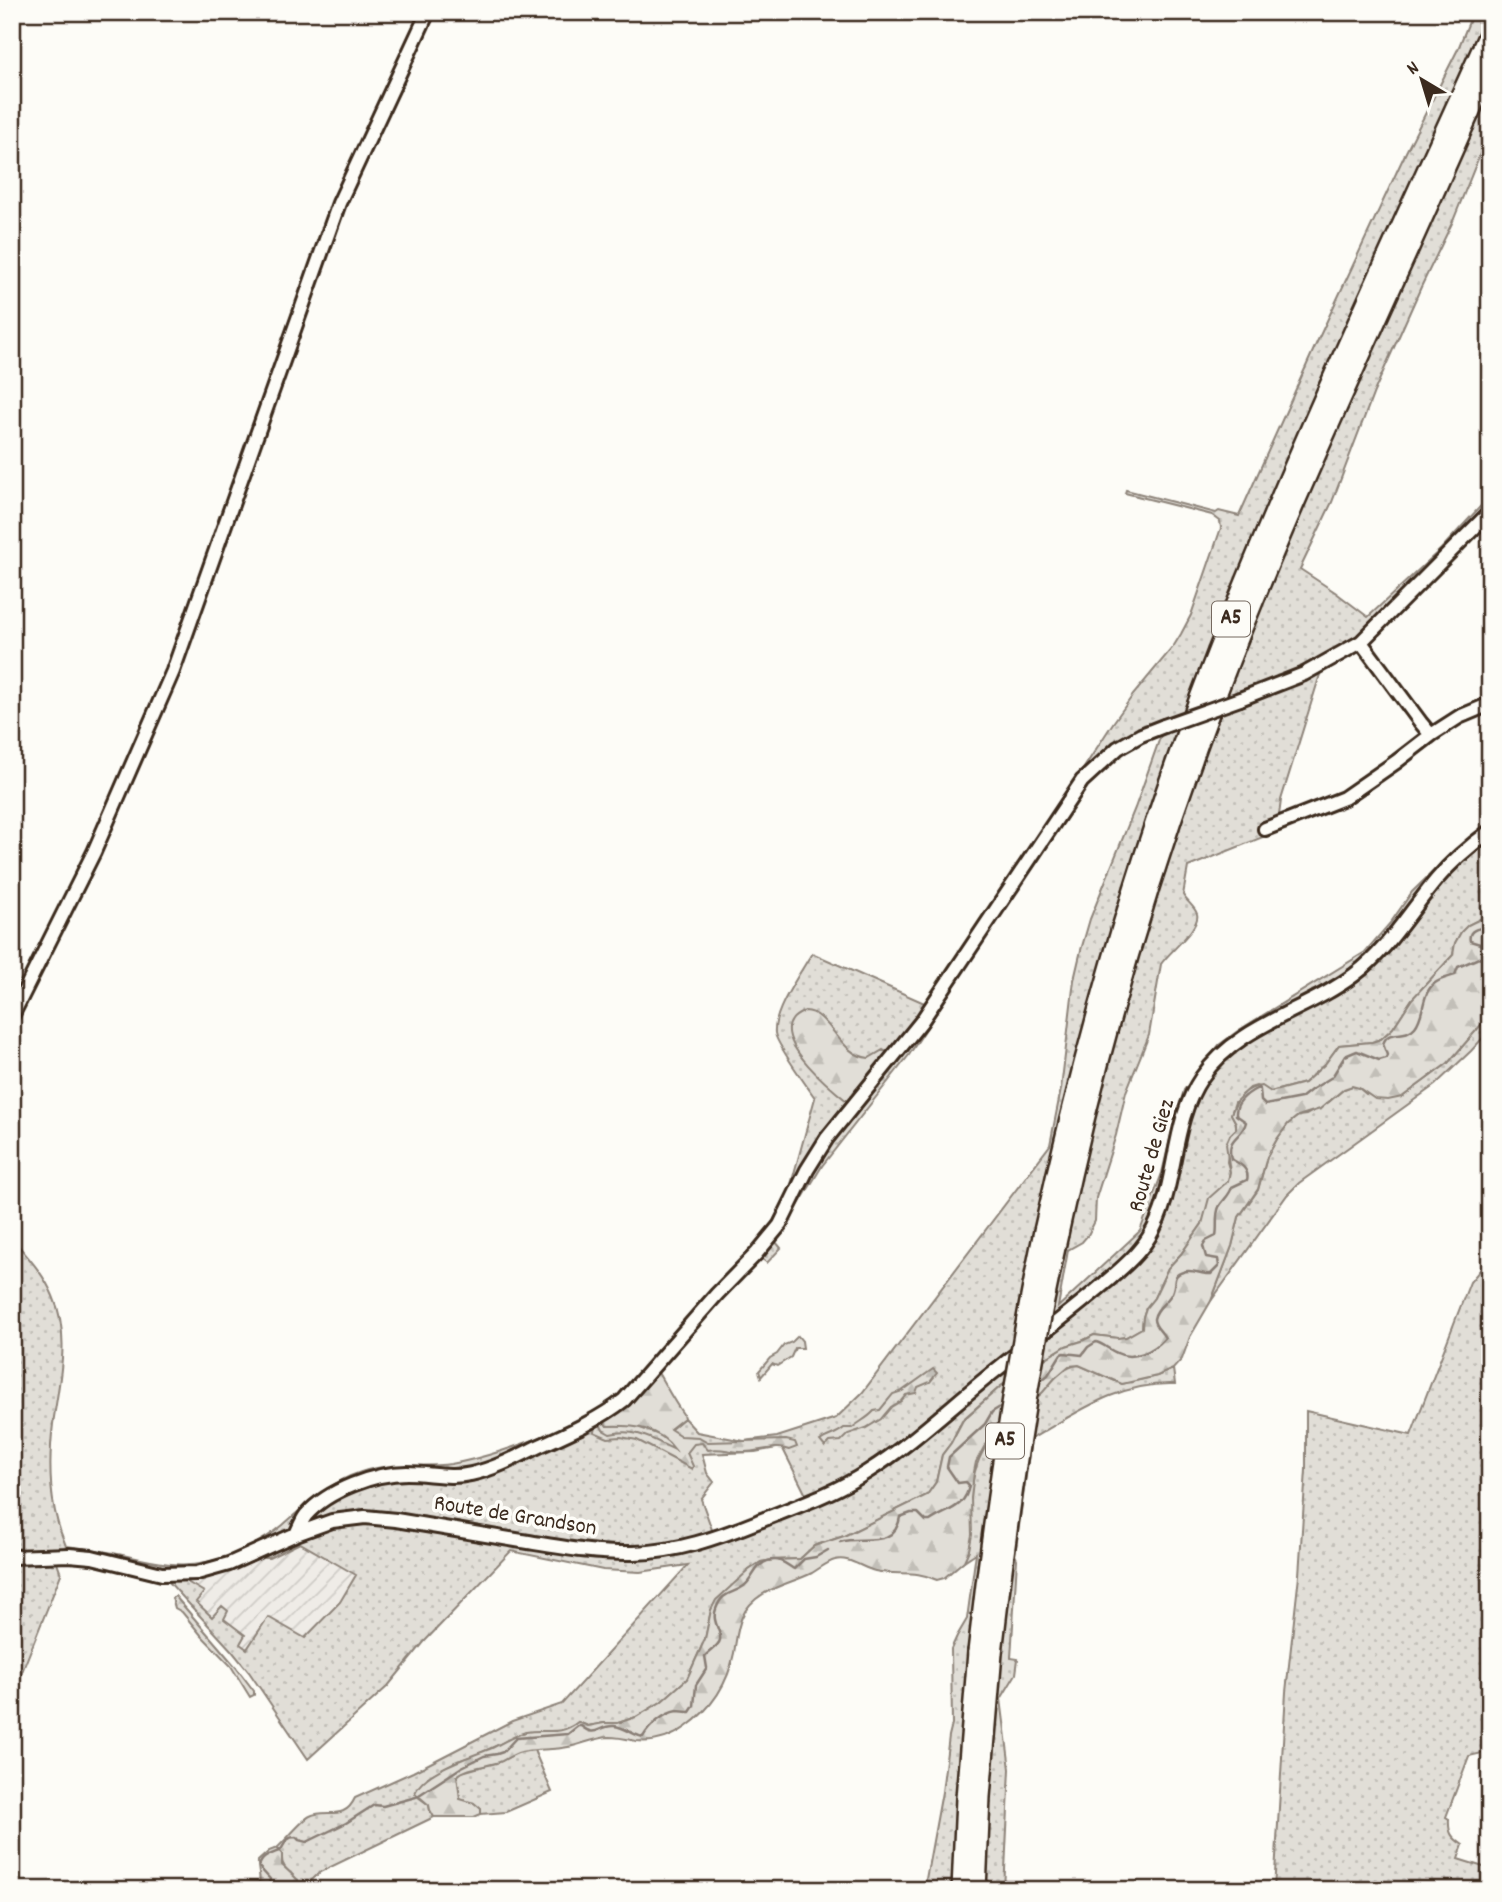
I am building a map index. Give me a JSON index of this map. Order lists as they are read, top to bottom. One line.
{"streets":{"highway":["A5"],"street":["Route de Giez","Route de Grandson"]},"crossings":[["Route de Giez","Route de Grandson"]],"north":"top left"}
